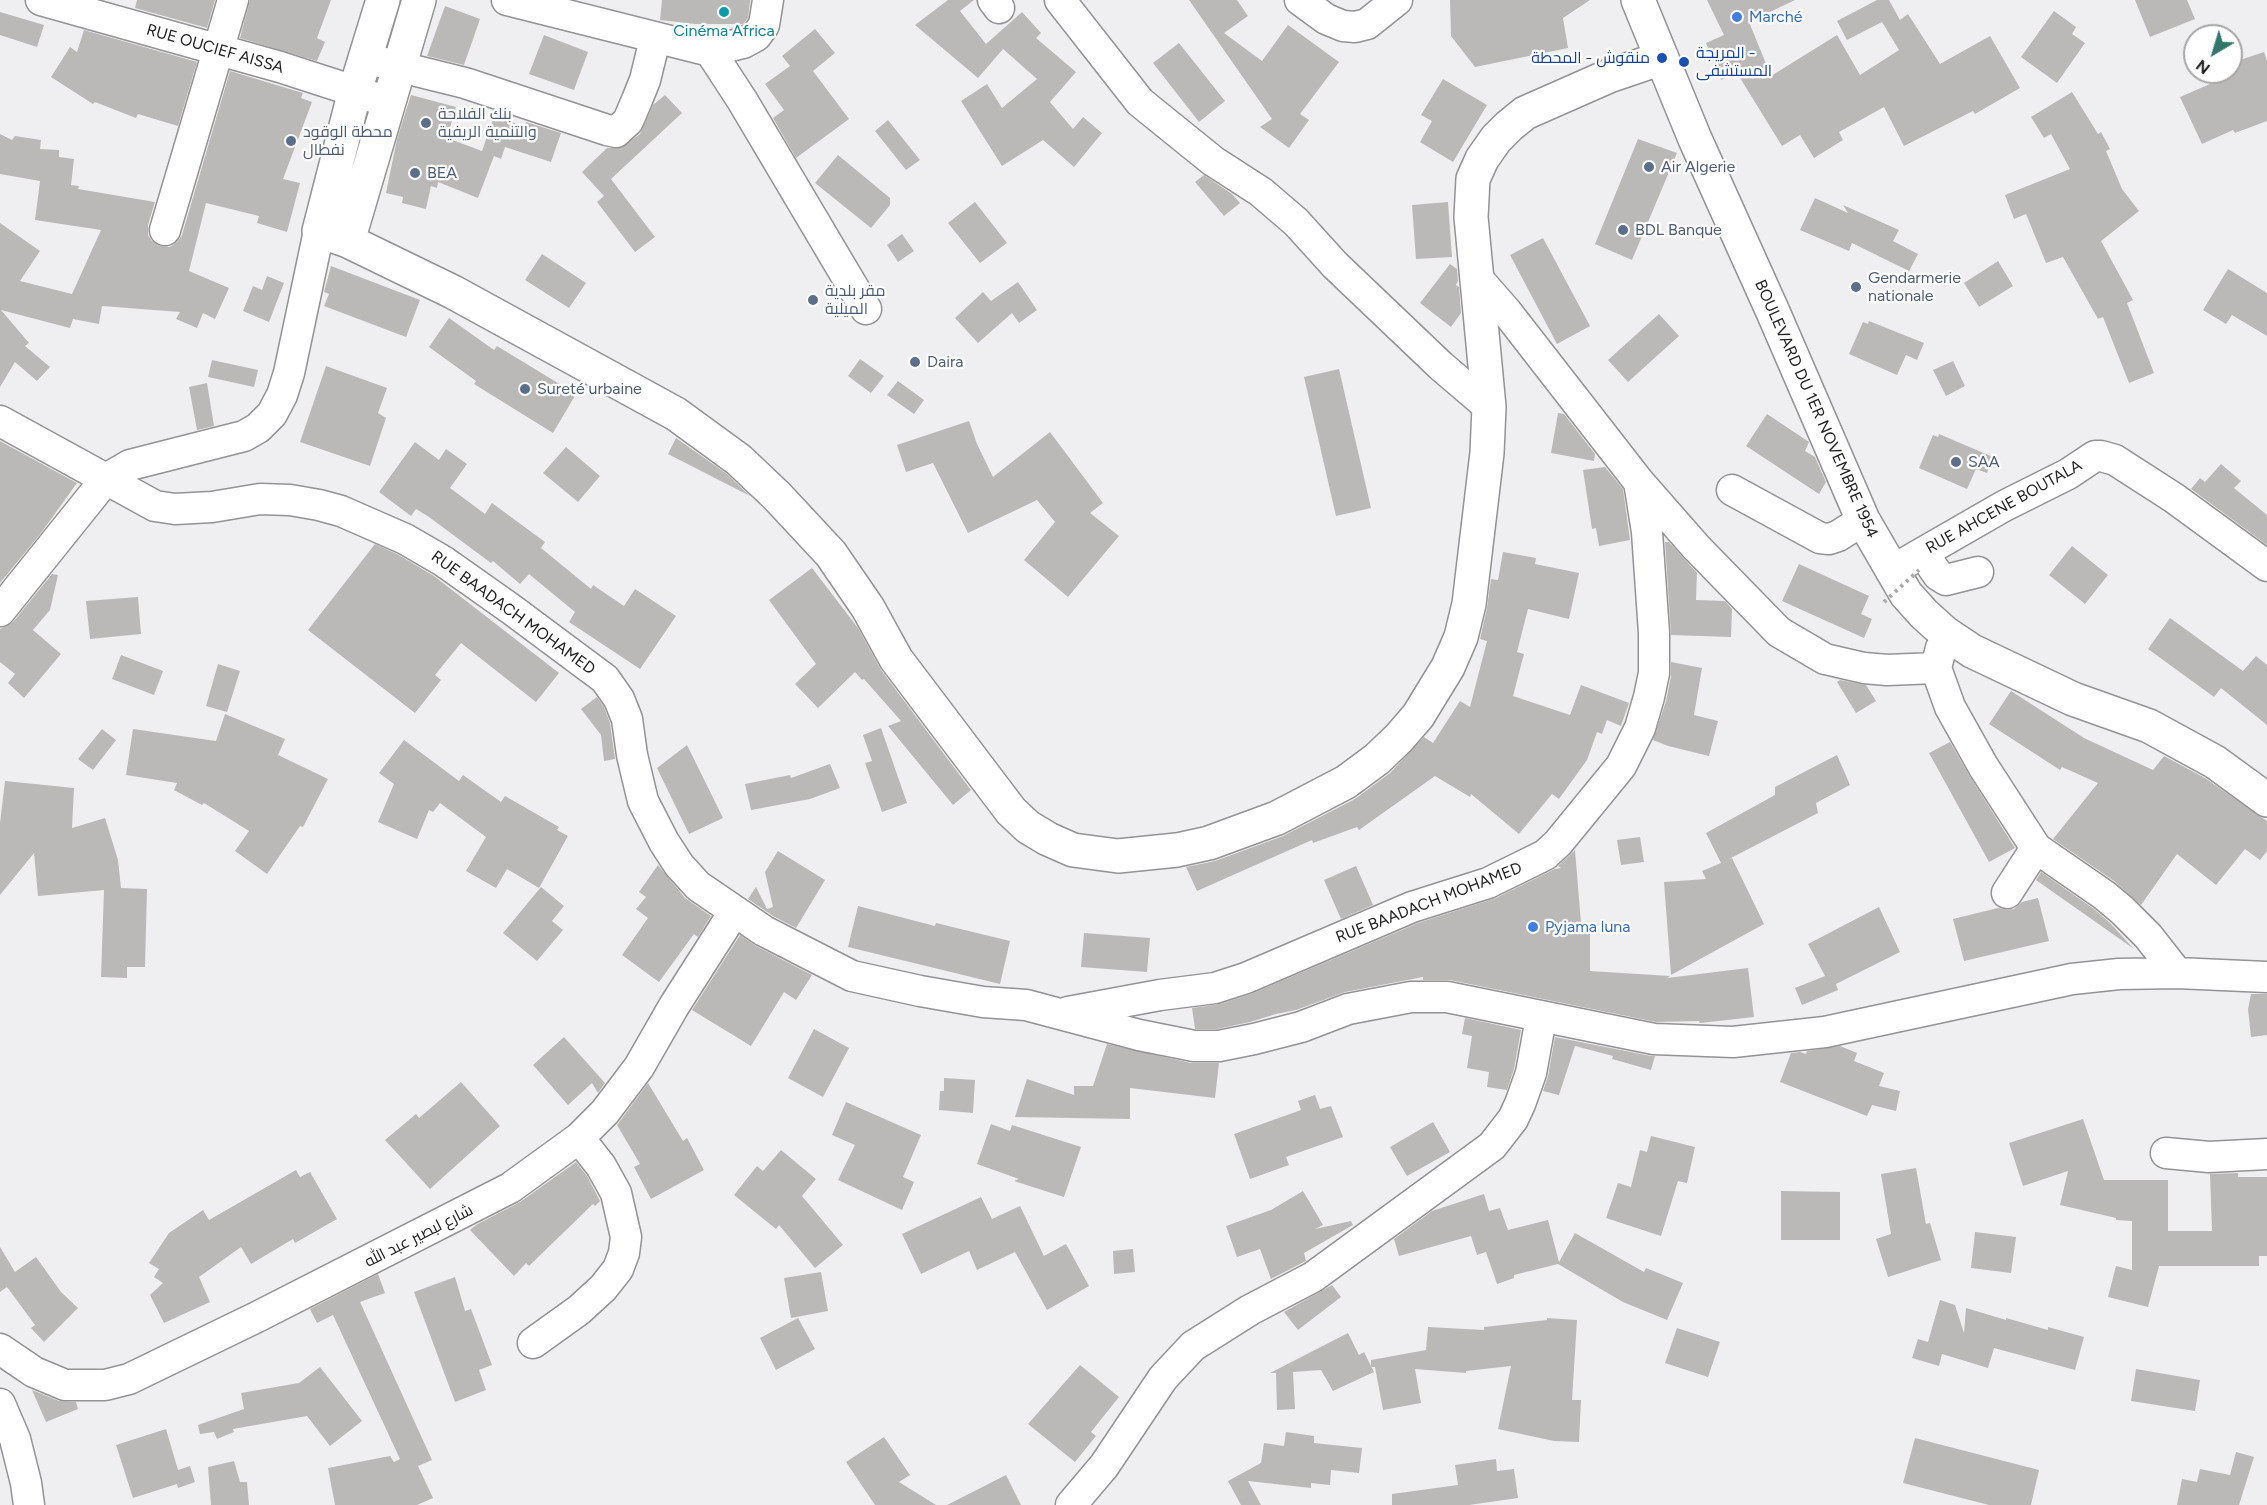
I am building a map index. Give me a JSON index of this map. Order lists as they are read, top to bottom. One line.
{"streets":{"main road":["BOULEVARD DU 1ER NOVEMBRE 1954"],"street":["RUE OUCIEF AISSA","RUE AHCENE BOUTALA","RUE BAADACH MOHAMED","شارع لبصير عبد الله"]},"crossings":[["BOULEVARD DU 1ER NOVEMBRE 1954","RUE AHCENE BOUTALA"],["RUE BAADACH MOHAMED","شارع لبصير عبد الله"]],"places":["Cinéma Africa","Marché","منقوش - المحطة","المريجة - المستشفى","بنك الفلاحة والتنمية الريفية","محطة الوقود نفطال","Air Algerie","BEA","BDL Banque","Gendarmerie nationale","مقر بلدية الميلية","Daira","Sureté urbaine","SAA","Pyjama luna"],"north":"bottom left"}
